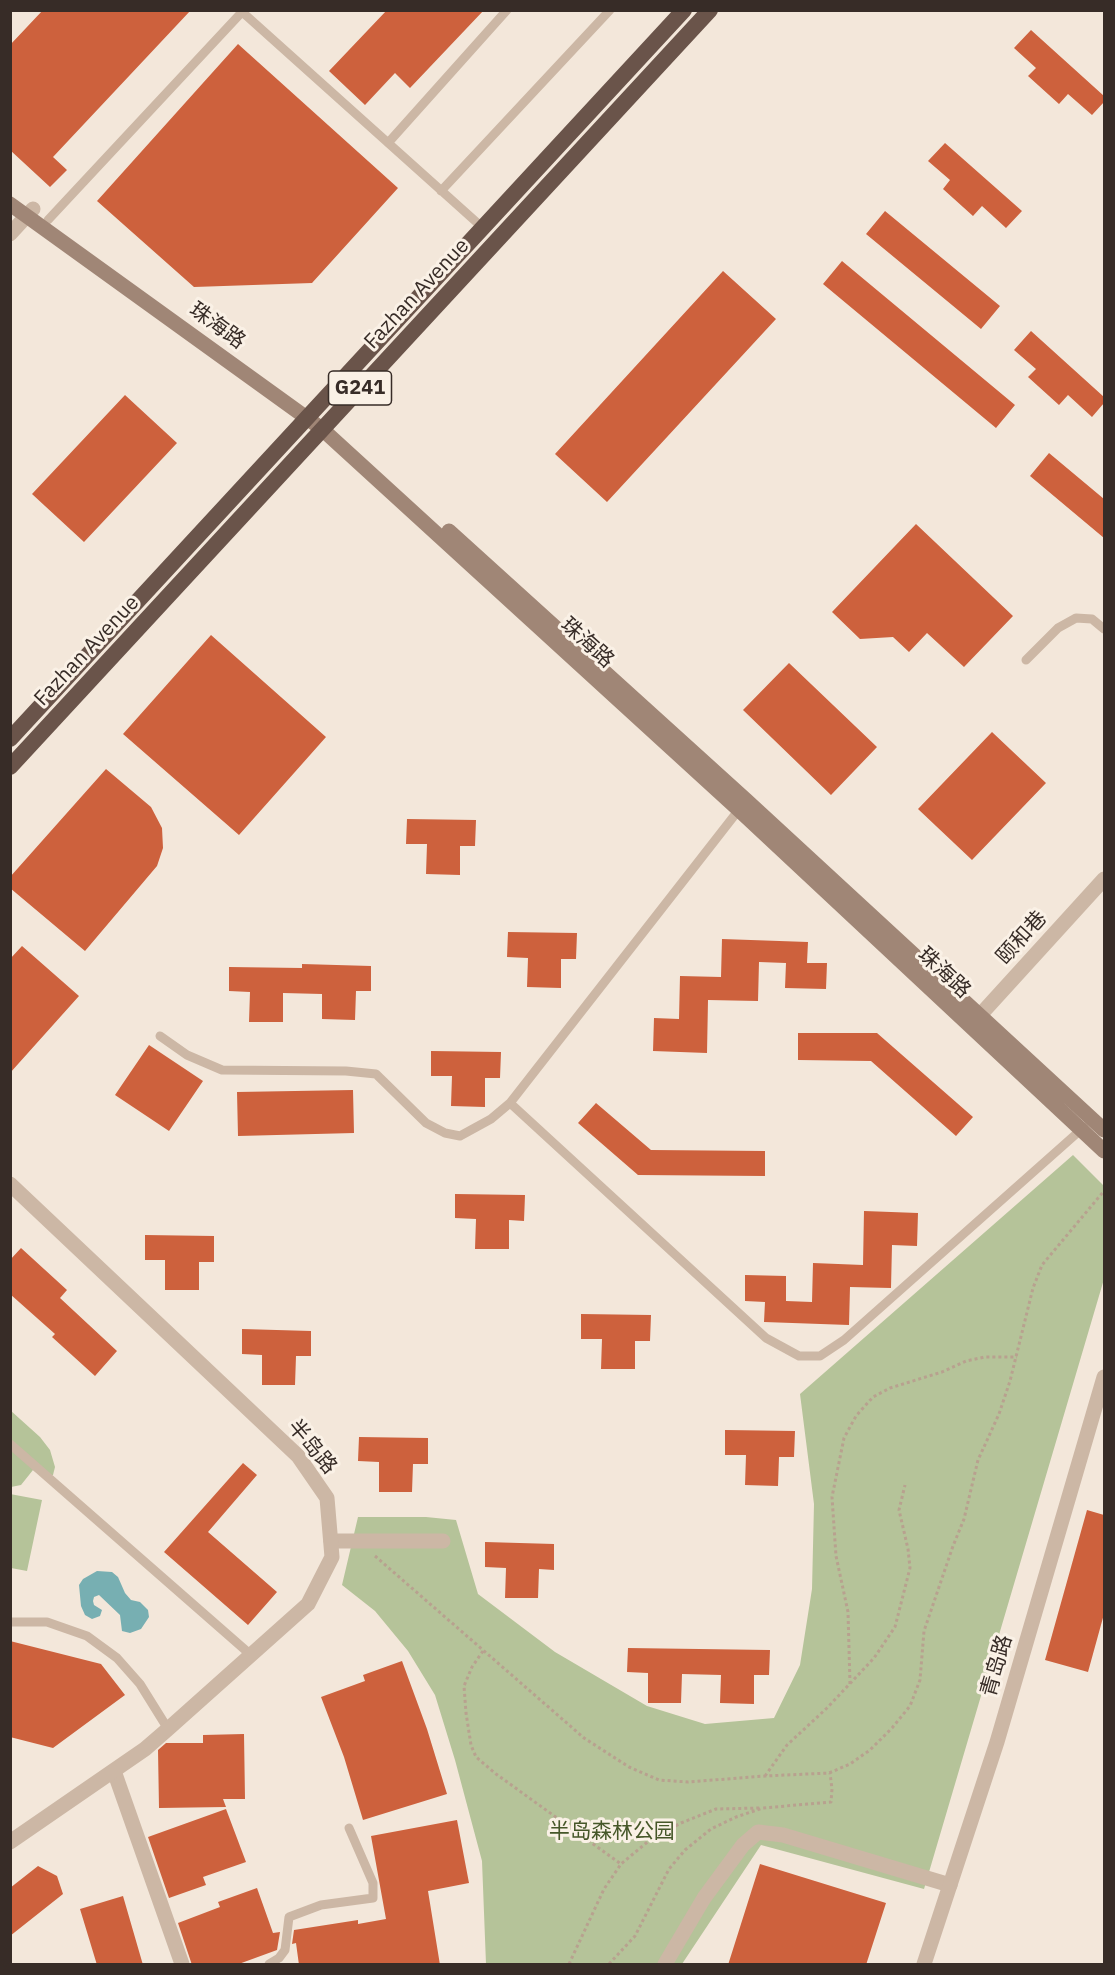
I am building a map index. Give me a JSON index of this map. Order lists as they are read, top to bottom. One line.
{"streets":{"highway":["Fazhan Avenue","G241"],"main road":["珠海路"],"street":["颐和巷","半岛路","青岛路"]},"crossings":[["Fazhan Avenue","珠海路"],["珠海路","颐和巷"]],"parks":["半岛森林公园"]}
